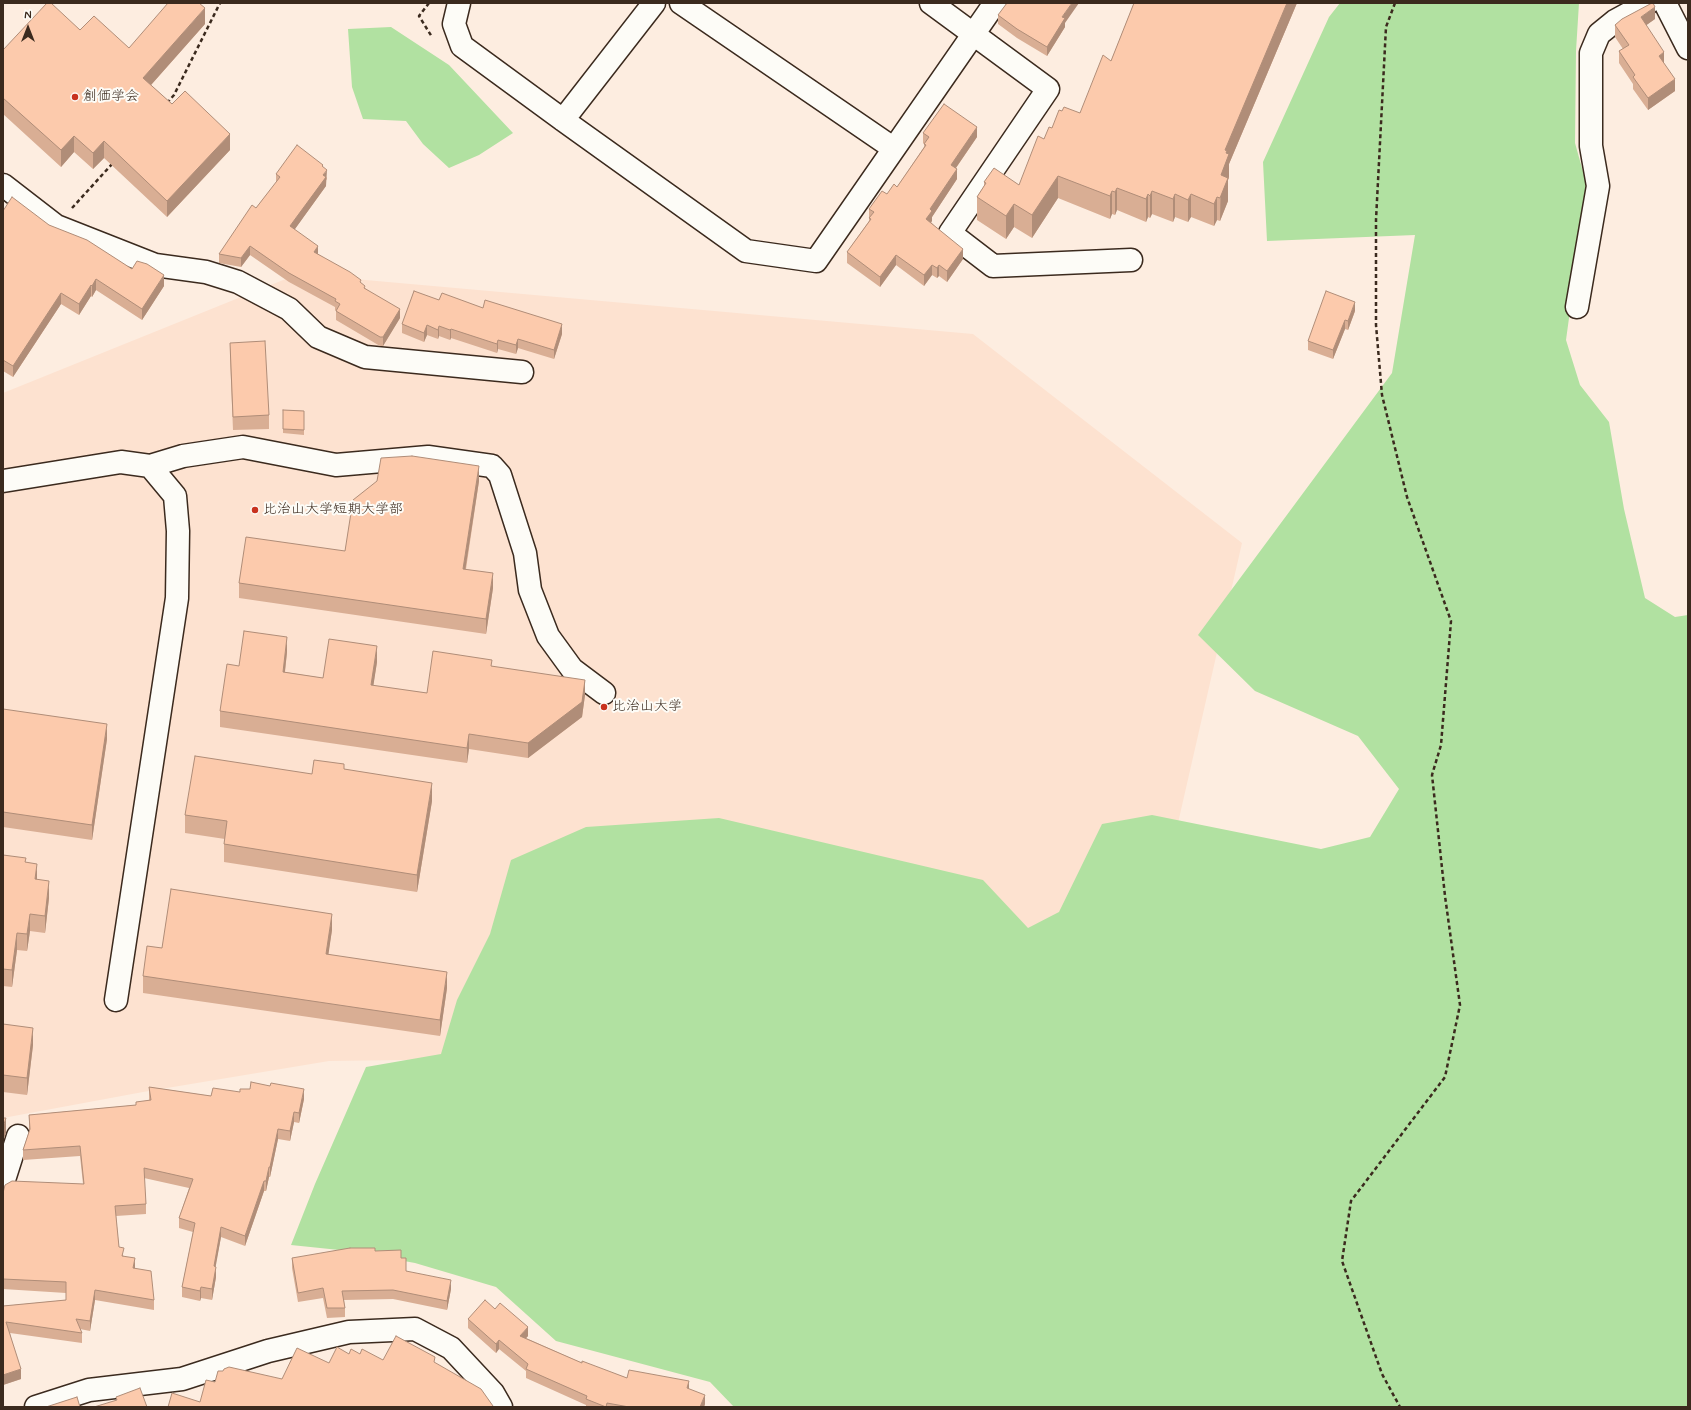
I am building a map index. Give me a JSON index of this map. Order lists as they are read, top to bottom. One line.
{"places":["創価学会","比治山大学短期大学部","比治山大学"],"north":"top"}
